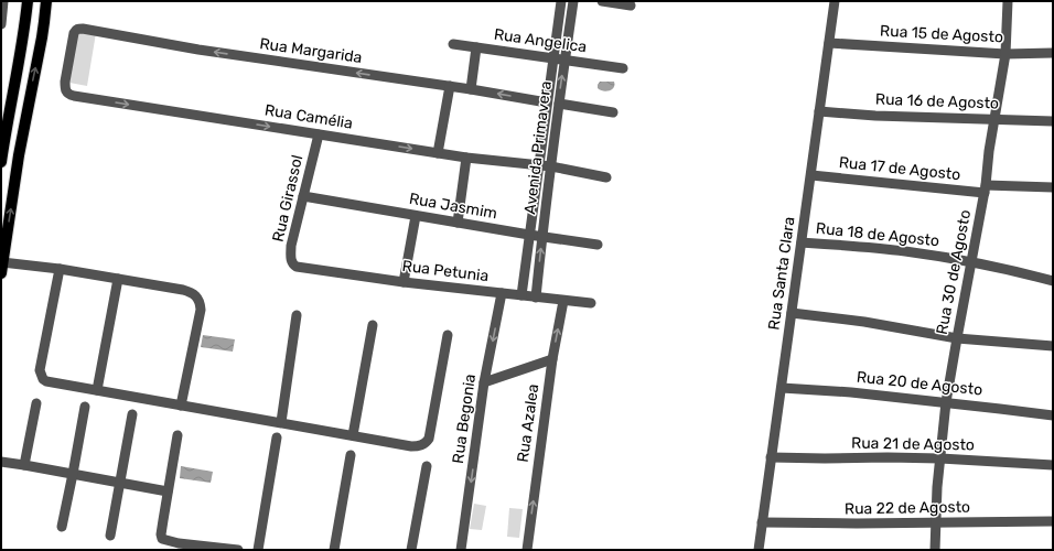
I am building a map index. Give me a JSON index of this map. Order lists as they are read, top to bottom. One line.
{"streets":{"street":["Rua 15 de Agosto","Rua Angelica","Rua Margarida","Rua 16 de Agosto","Rua Camélia","Avenida Primavera","Rua 17 de Agosto","Rua Girassol","Rua Jasmim","Rua 18 de Agosto","Rua Petunia","Rua 30 de Agosto","Rua Santa Clara","Rua 20 de Agosto","Rua Begonia","Rua Azalea","Rua 21 de Agosto","Rua 22 de Agosto"]},"crossings":[["Rua 15 de Agosto","Rua 30 de Agosto"],["Rua 15 de Agosto","Rua Santa Clara"],["Rua Angelica","Avenida Primavera"],["Rua Margarida","Rua Camélia"],["Rua Margarida","Avenida Primavera"],["Rua 16 de Agosto","Rua 30 de Agosto"],["Rua 16 de Agosto","Rua Santa Clara"],["Rua Camélia","Avenida Primavera"],["Rua Camélia","Rua Girassol"],["Avenida Primavera","Rua Jasmim"],["Avenida Primavera","Rua Petunia"],["Rua 17 de Agosto","Rua 30 de Agosto"],["Rua 17 de Agosto","Rua Santa Clara"],["Rua Girassol","Rua Jasmim"],["Rua Girassol","Rua Petunia"],["Rua 18 de Agosto","Rua 30 de Agosto"],["Rua 18 de Agosto","Rua Santa Clara"],["Rua Petunia","Rua Begonia"],["Rua Petunia","Rua Azalea"],["Rua 30 de Agosto","Rua 20 de Agosto"],["Rua 30 de Agosto","Rua 21 de Agosto"],["Rua 30 de Agosto","Rua 22 de Agosto"],["Rua Santa Clara","Rua 20 de Agosto"],["Rua Santa Clara","Rua 21 de Agosto"],["Rua Santa Clara","Rua 22 de Agosto"]],"one_way":["Rua Margarida","Rua Camélia","Rua Azalea"]}
